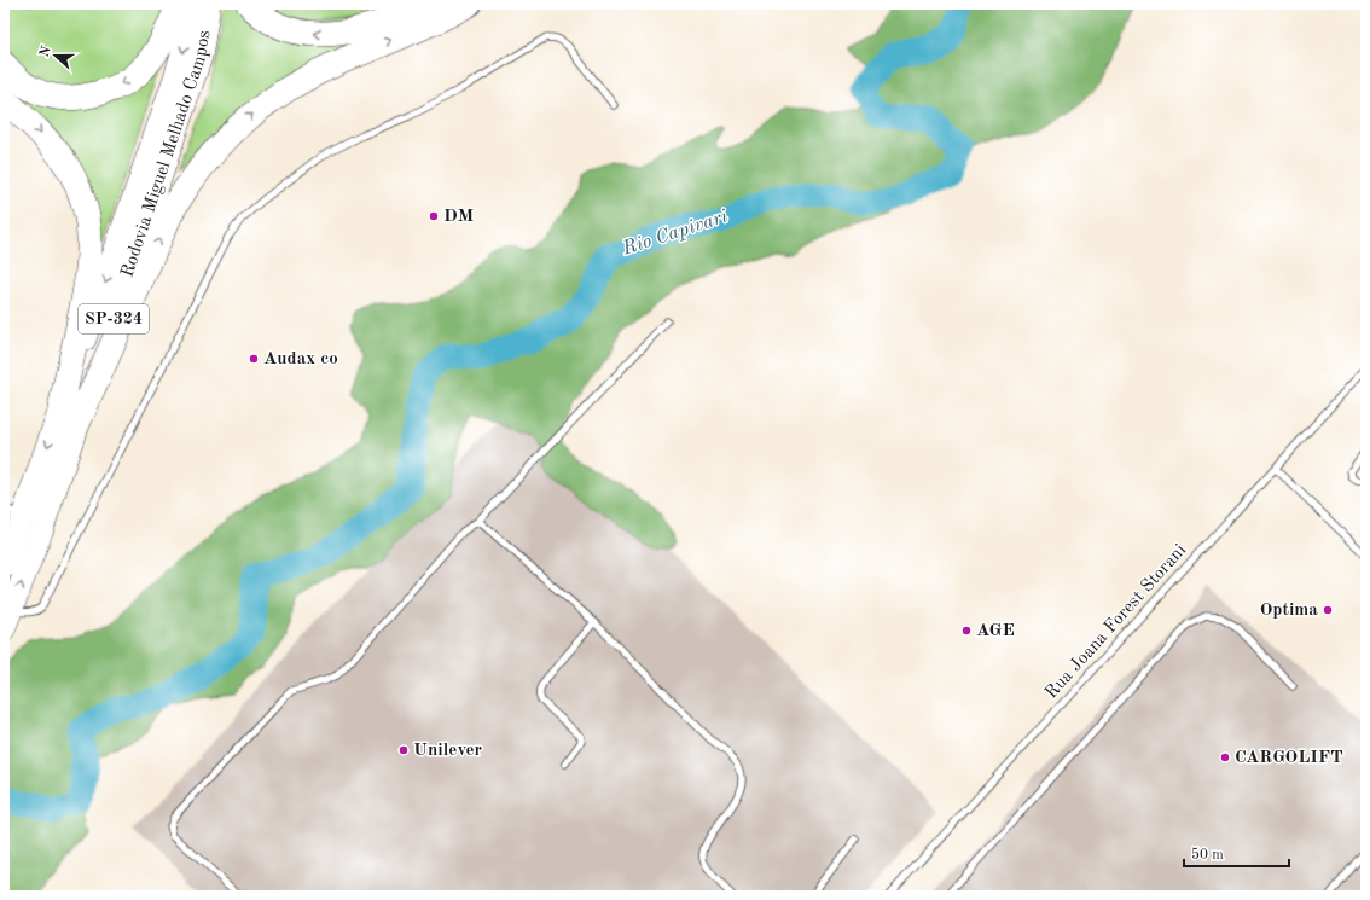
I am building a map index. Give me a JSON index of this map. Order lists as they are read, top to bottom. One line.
{"streets":{"highway":["Rodovia Miguel Melhado Campos","SP-324"],"lane":["Rua Joana Forest Storani"]},"water":["Rio Capivari"],"places":["DM","Audax co","Optima","AGE","Unilever","CARGOLIFT"],"scale_bar":"50 m","north":"left"}
